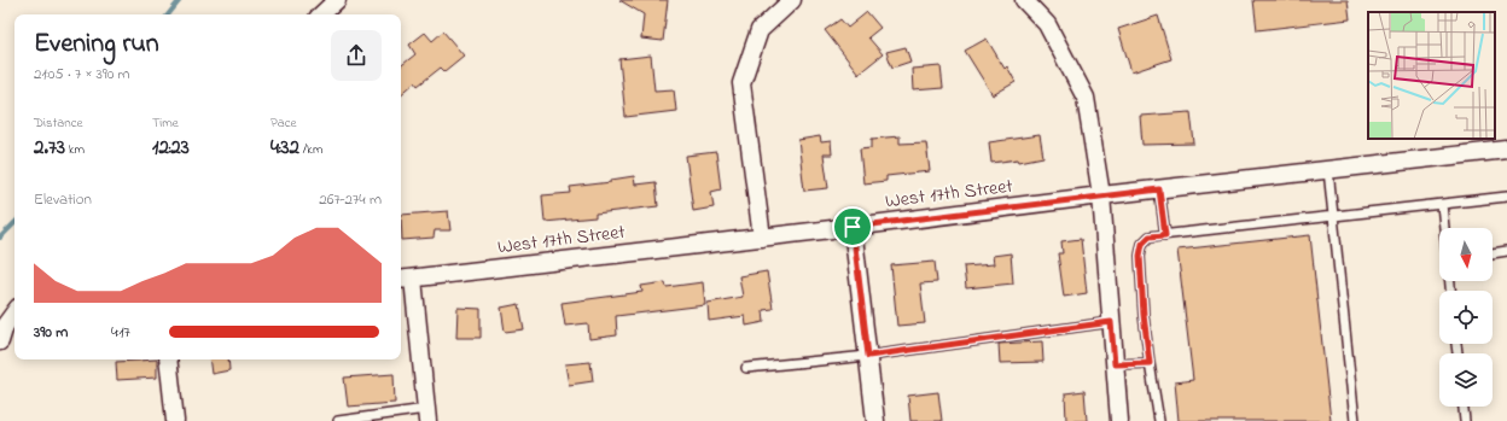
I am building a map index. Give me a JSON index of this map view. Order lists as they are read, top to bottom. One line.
{"streets":{"street":["West 17th Street"]},"north":"bottom","page":{"heading":["Evening run","21:05 · 7 × 390 m"],"stats":[["Distance","2.73 km"],["Time","12:23"],["Pace","4:32 /km"]],"chart":["Elevation","267–274 m"],"list":[{"name":"390 m","note":"4:17"}]}}
